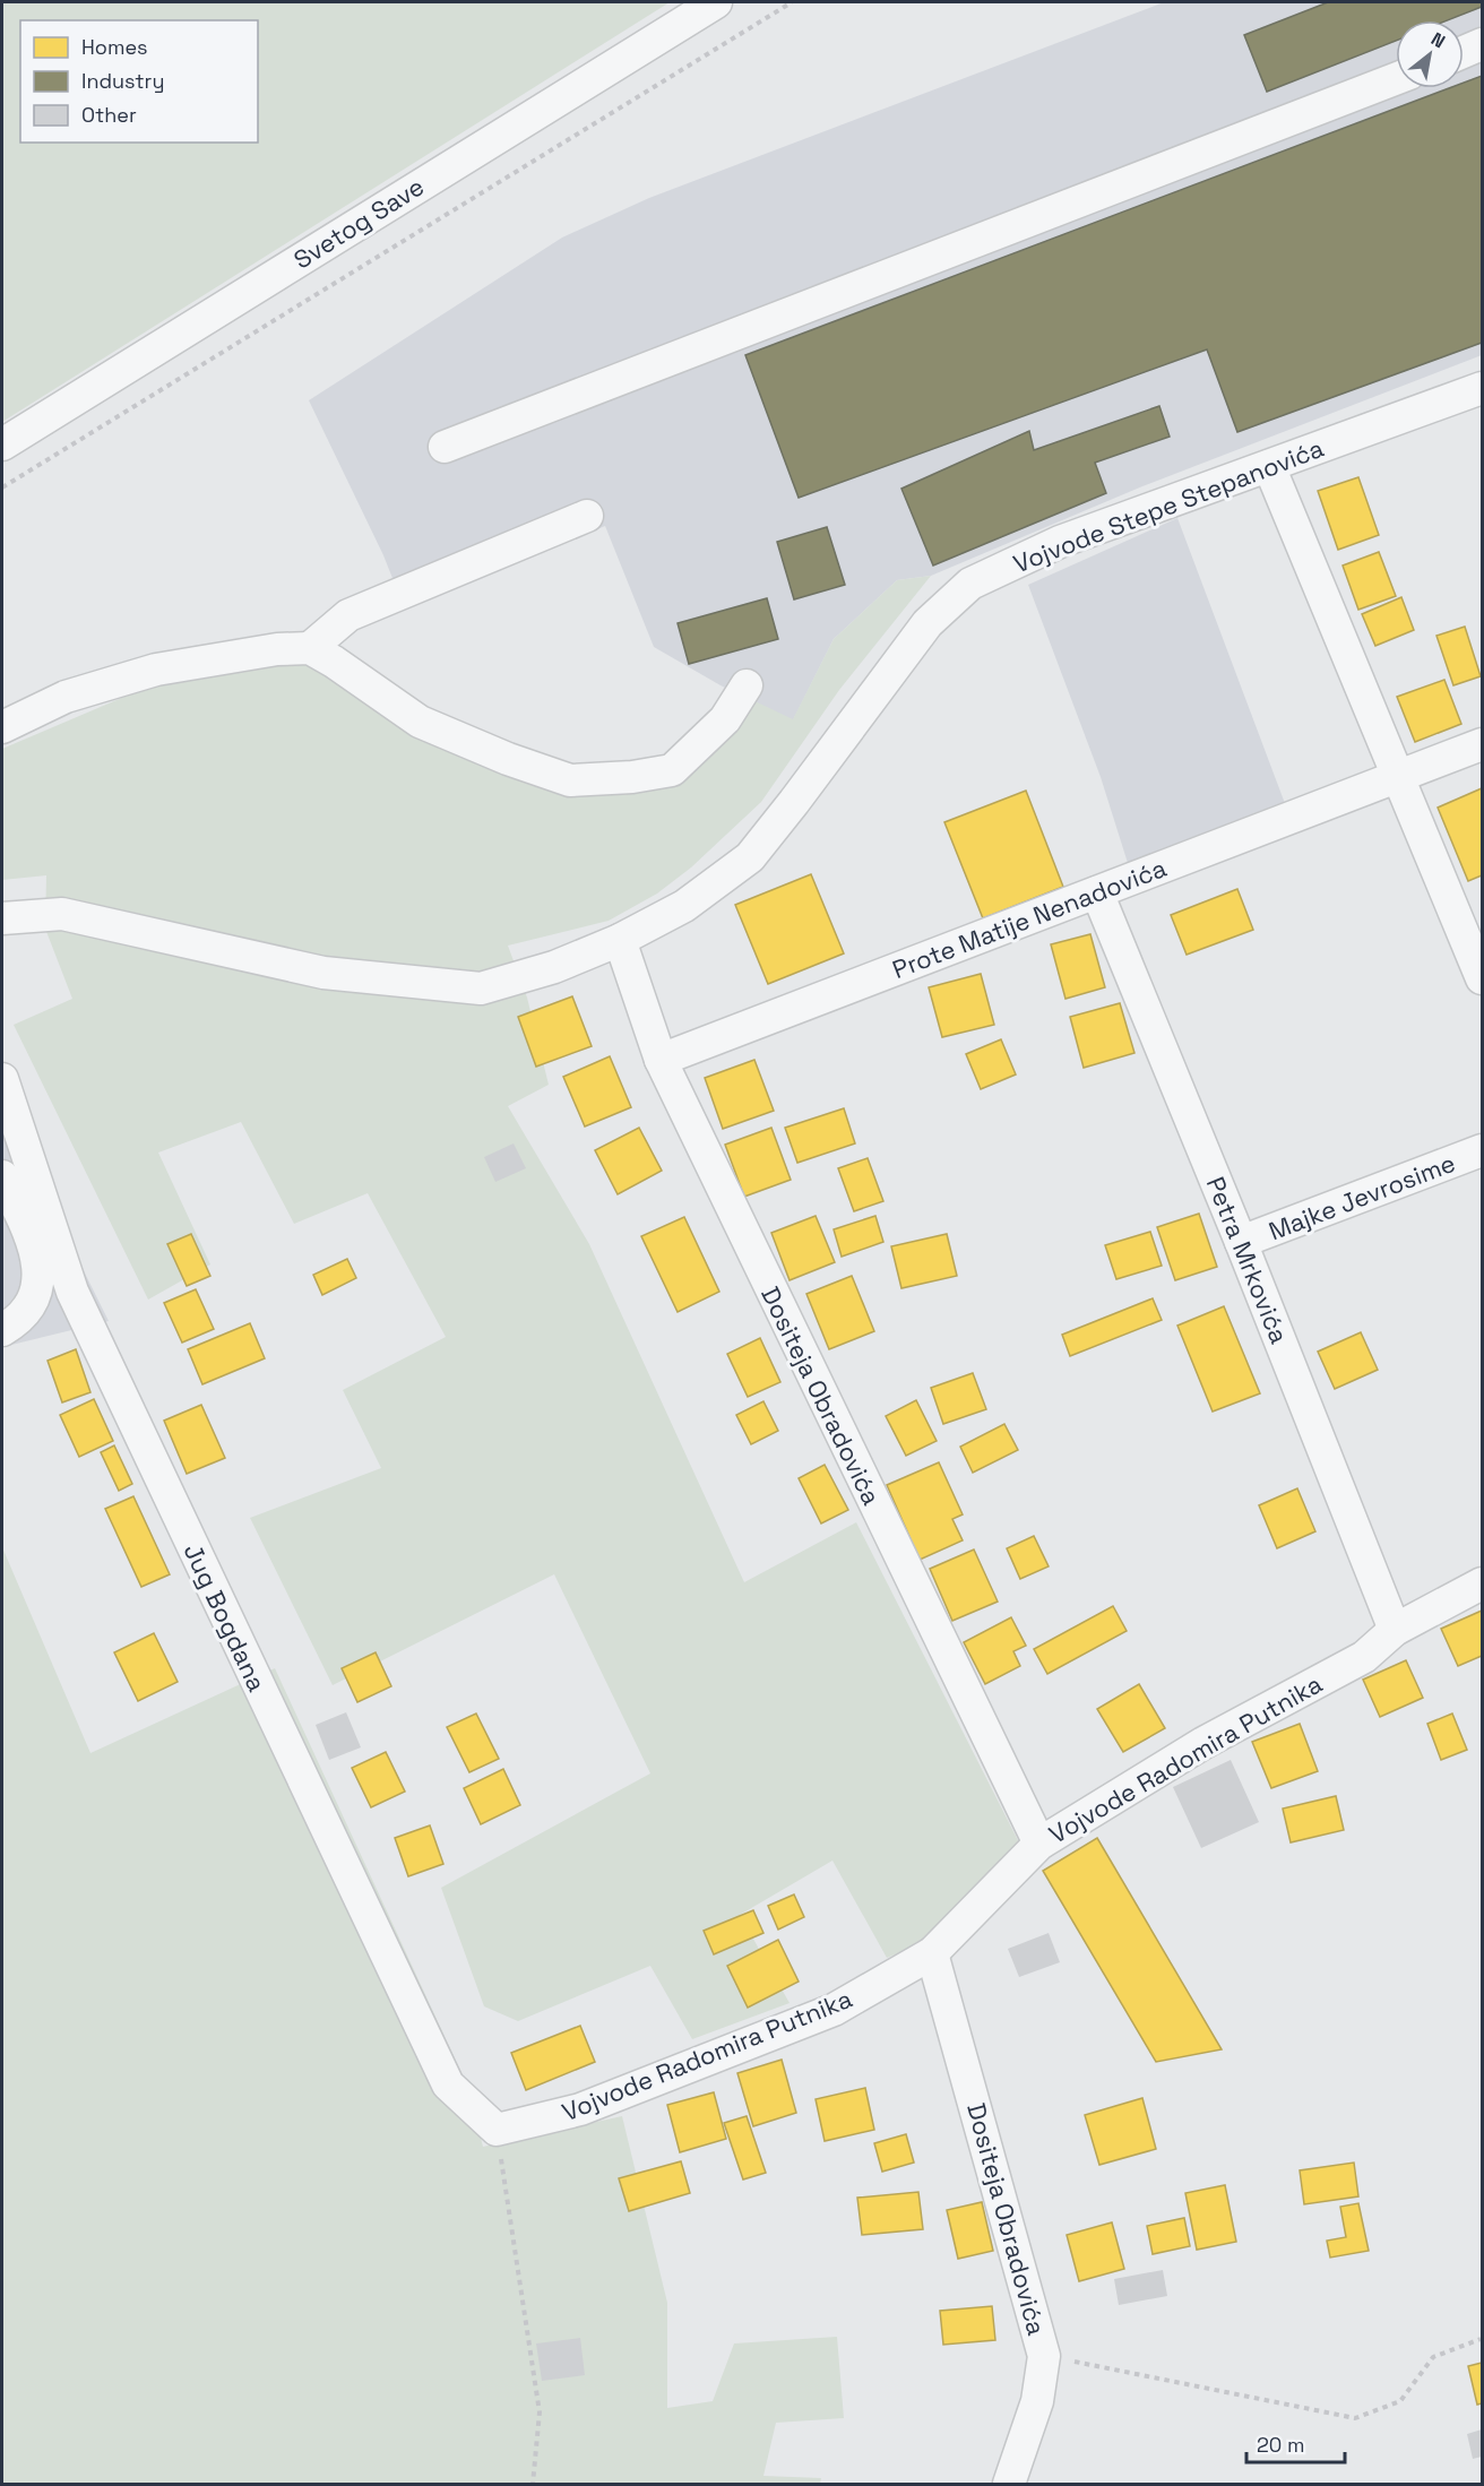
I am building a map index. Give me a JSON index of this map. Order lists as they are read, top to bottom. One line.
{"streets":{"street":["Svetog Save","Vojvode Stepe Stepanovića","Prote Matije Nenadovića","Majke Jevrosime","Petra Mrkovića","Dositeja Obradovića","Jug Bogdana","Vojvode Radomira Putnika"]},"crossings":[["Vojvode Stepe Stepanovića","Dositeja Obradovića"],["Prote Matije Nenadovića","Petra Mrkovića"],["Prote Matije Nenadovića","Dositeja Obradovića"],["Majke Jevrosime","Petra Mrkovića"],["Petra Mrkovića","Vojvode Radomira Putnika"],["Dositeja Obradovića","Vojvode Radomira Putnika"],["Jug Bogdana","Vojvode Radomira Putnika"]],"legend":["Homes","Industry","Other"],"scale_bar":"20 m","north":"top right"}
